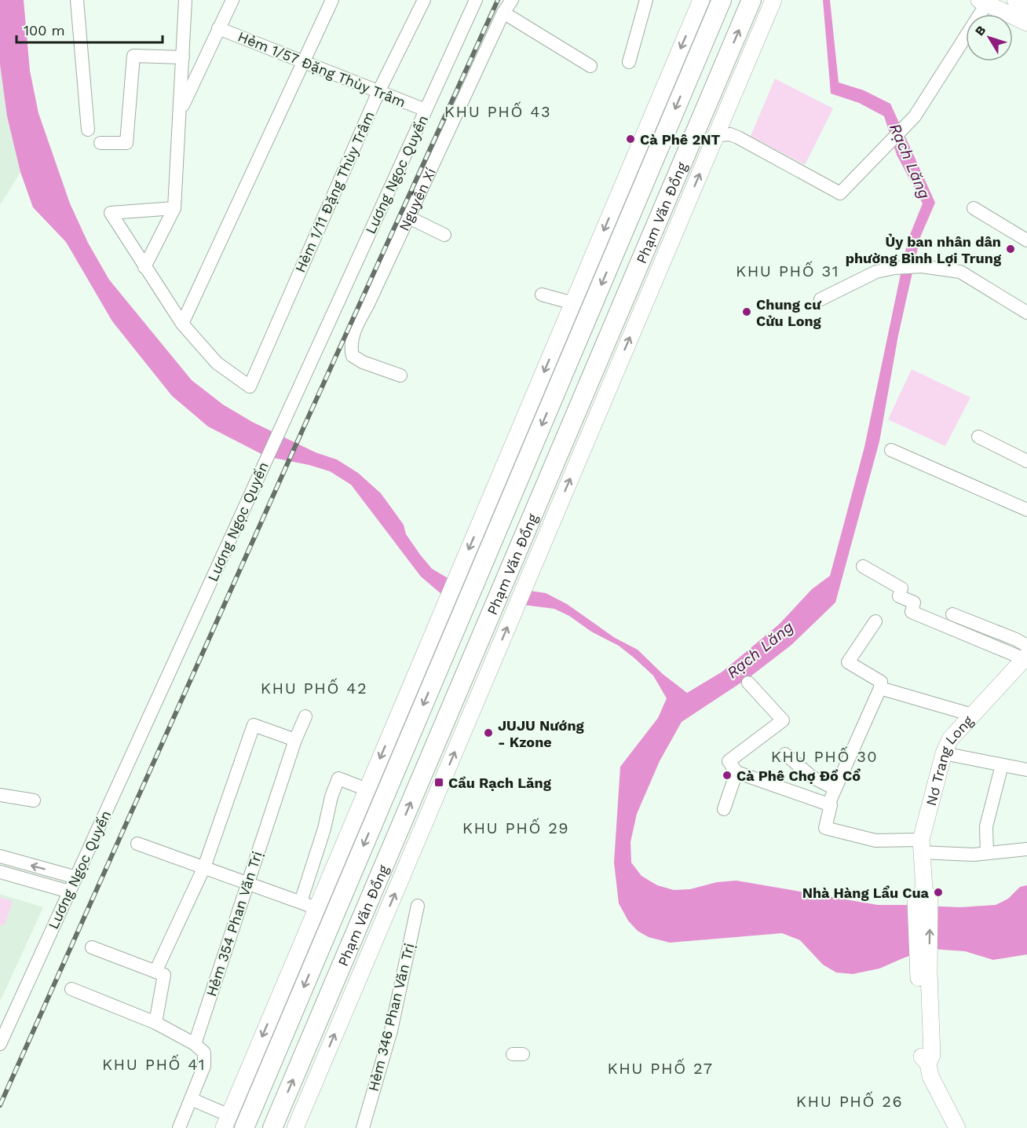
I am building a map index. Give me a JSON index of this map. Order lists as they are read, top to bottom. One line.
{"streets":{"highway":["Phạm Văn Đồng"],"main road":["Nơ Trang Long"],"street":["Hẻm 1/57 Đặng Thùy Trâm","Lương Ngọc Quyến","Hẻm 1/11 Đặng Thùy Trâm","Nguyễn Xí","Hẻm 354 Phan Văn Trị","Hẻm 346 Phan Văn Trị"]},"crossings":[["Hẻm 1/57 Đặng Thùy Trâm","Lương Ngọc Quyến"],["Hẻm 1/57 Đặng Thùy Trâm","Hẻm 1/11 Đặng Thùy Trâm"]],"districts":["KHU PHỐ 43","KHU PHỐ 31","KHU PHỐ 42","KHU PHỐ 30","KHU PHỐ 29","KHU PHỐ 41","KHU PHỐ 27","KHU PHỐ 26"],"water":["Rạch Lăng"],"places":{"other":["Cà Phê 2NT","Ủy ban nhân dân phường Bình Lợi Trung","Chung cư Cửu Long","JUJU Nướng - Kzone","Cà Phê Chợ Đồ Cổ","Nhà Hàng Lẩu Cua"],"transit":["Cầu Rạch Lăng"]},"scale_bar":"100 m","north":"top left"}
